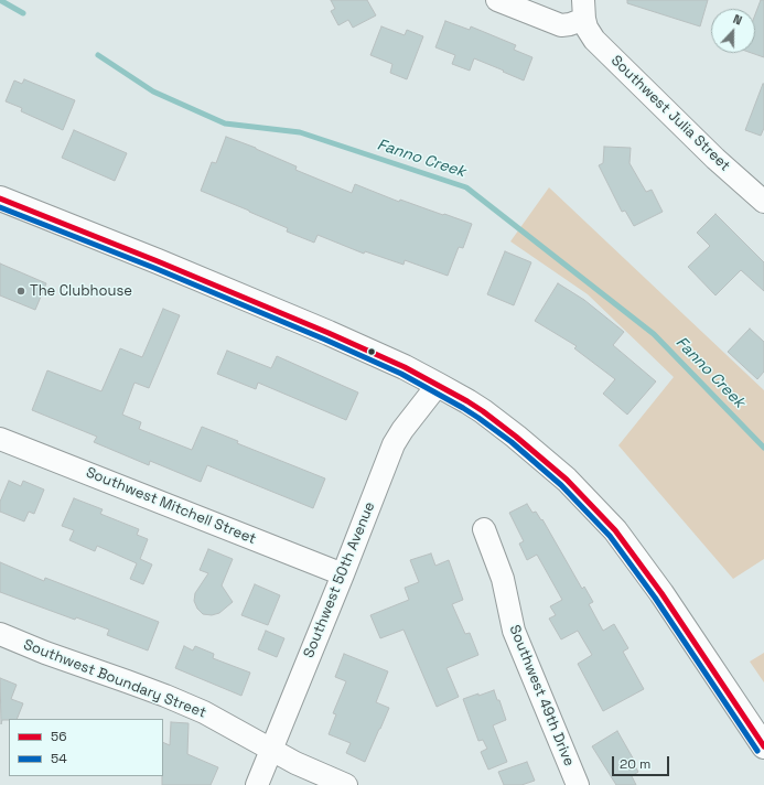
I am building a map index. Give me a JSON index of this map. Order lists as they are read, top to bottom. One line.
{"streets":{"street":["Southwest Julia Street","Southwest Mitchell Street","Southwest 50th Avenue","Southwest Boundary Street","Southwest 49th Drive"]},"crossings":[["Southwest Mitchell Street","Southwest 50th Avenue"],["Southwest 50th Avenue","Southwest Boundary Street"]],"water":["Fanno Creek"],"places":["The Clubhouse"],"lines":["transit line 56","transit line 54"],"legend":["56","54"],"scale_bar":"20 m","north":"top"}
